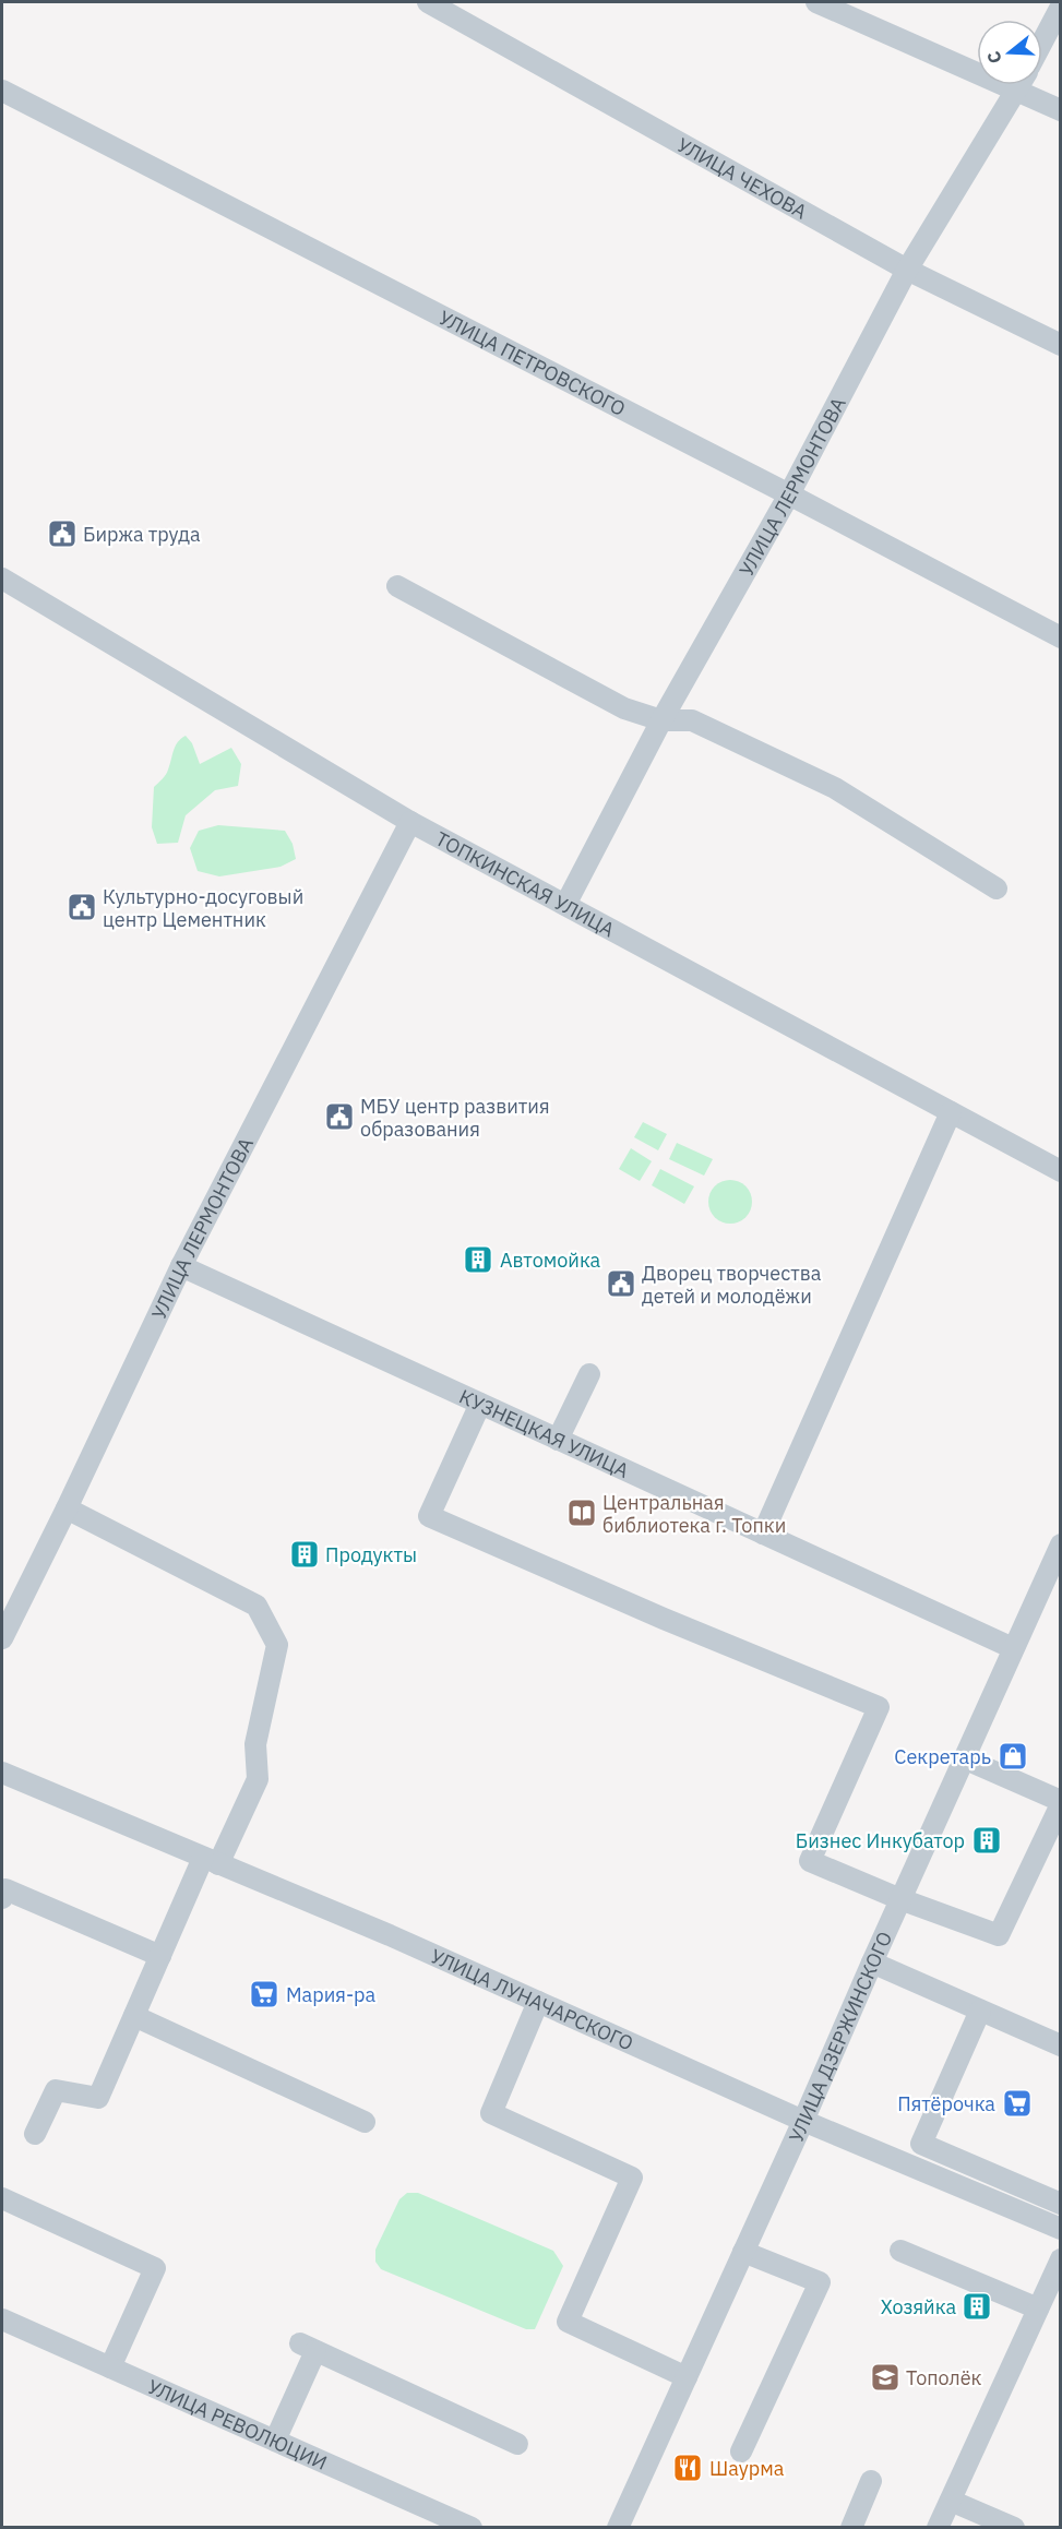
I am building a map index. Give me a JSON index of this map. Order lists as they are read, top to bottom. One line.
{"streets":{"street":["УЛИЦА ЧЕХОВА","УЛИЦА ПЕТРОВСКОГО","УЛИЦА ЛЕРМОНТОВА","ТОПКИНСКАЯ УЛИЦА","КУЗНЕЦКАЯ УЛИЦА","УЛИЦА ЛУНАЧАРСКОГО","УЛИЦА ДЗЕРЖИНСКОГО","УЛИЦА РЕВОЛЮЦИИ"]},"crossings":[["УЛИЦА ЧЕХОВА","УЛИЦА ЛЕРМОНТОВА"],["УЛИЦА ПЕТРОВСКОГО","УЛИЦА ЛЕРМОНТОВА"],["УЛИЦА ЛЕРМОНТОВА","ТОПКИНСКАЯ УЛИЦА"],["УЛИЦА ЛЕРМОНТОВА","КУЗНЕЦКАЯ УЛИЦА"],["КУЗНЕЦКАЯ УЛИЦА","УЛИЦА ДЗЕРЖИНСКОГО"],["УЛИЦА ЛУНАЧАРСКОГО","УЛИЦА ДЗЕРЖИНСКОГО"]],"places":{"public building":["Биржа труда","Культурно-досуговый центр Цементник","МБУ центр развития образования","Дворец творчества детей и молодёжи"],"building":["Автомойка","Продукты","Бизнес Инкубатор","Хозяйка"],"library":["Центральная библиотека г. Топки"],"shop":["Секретарь"],"supermarket":["Мария-ра","Пятёрочка"],"school or university":["Тополёк"],"restaurant":["Шаурма"]},"north":"left"}
